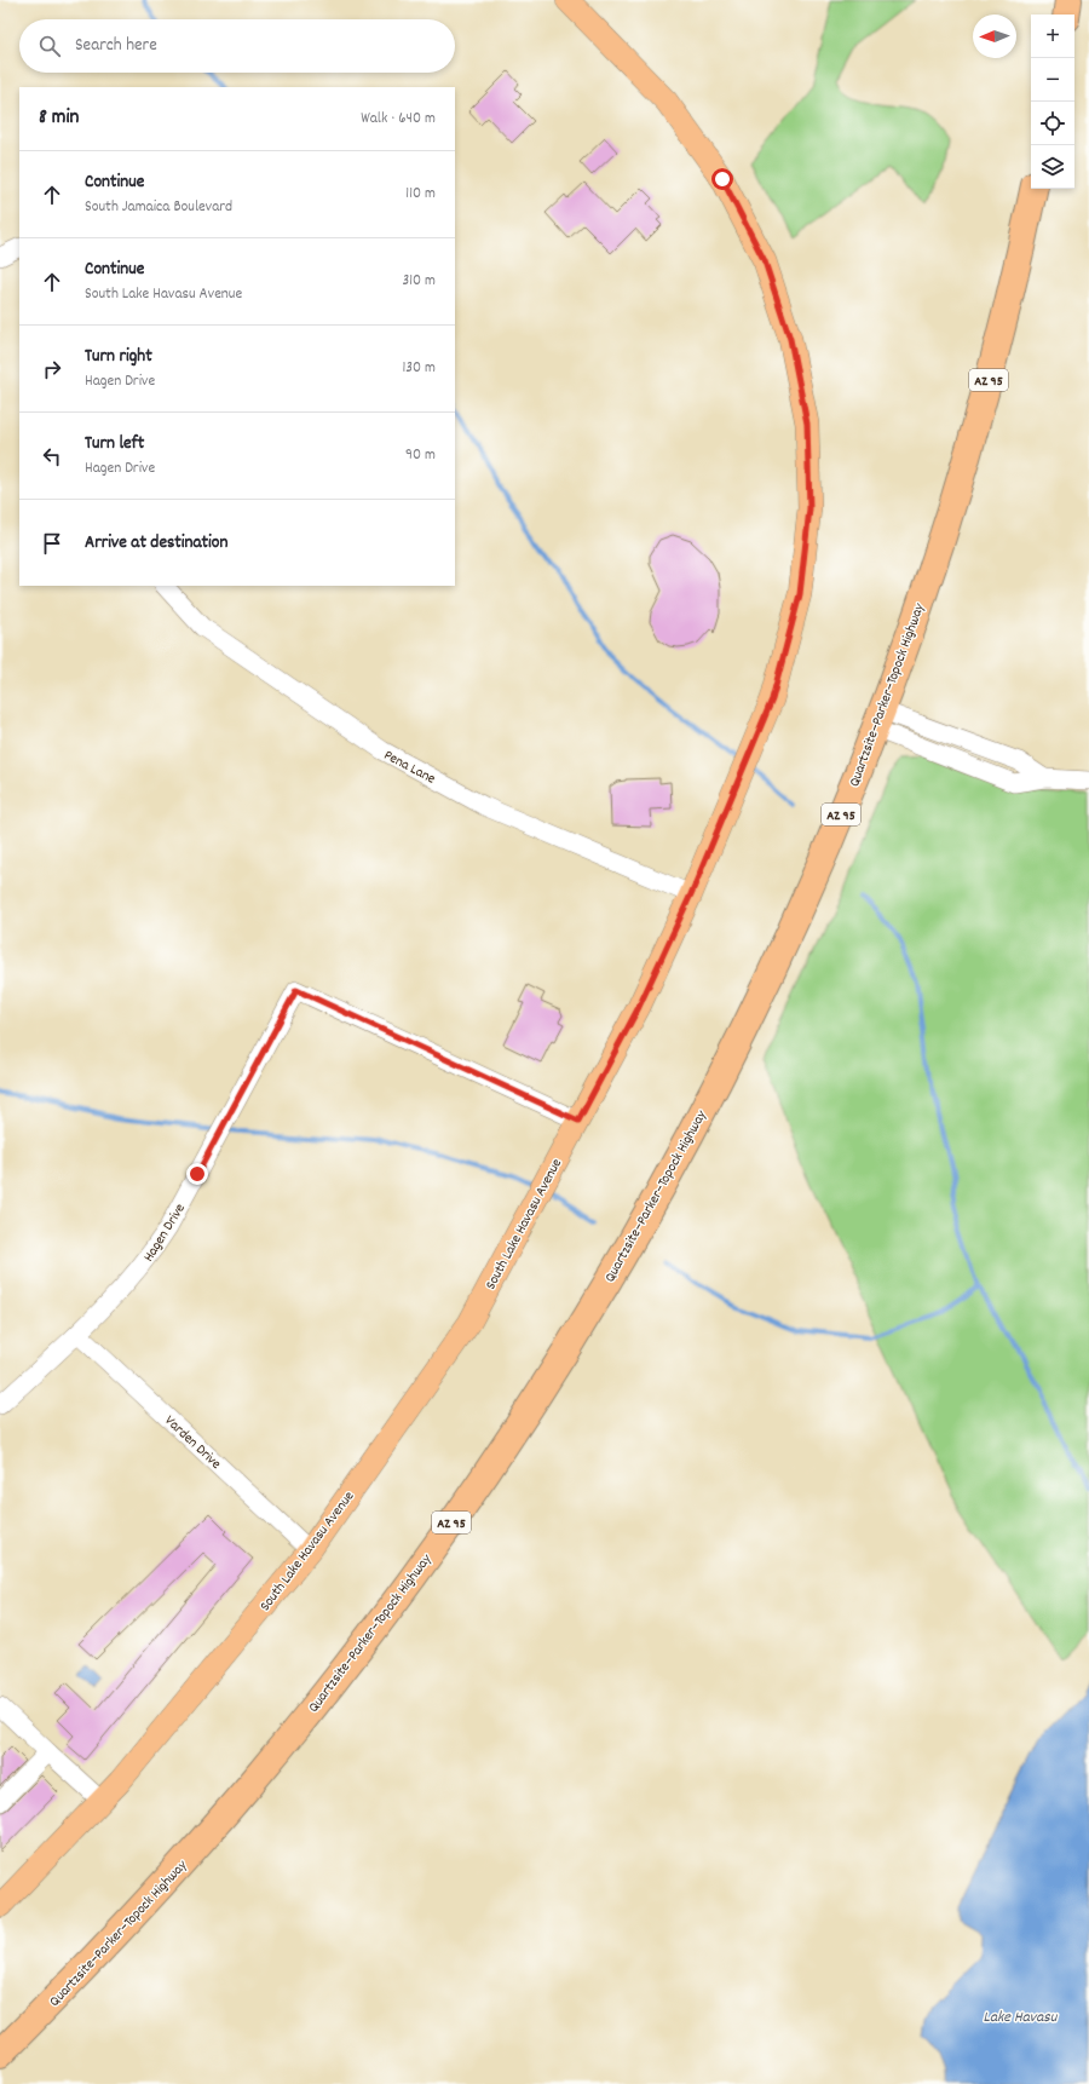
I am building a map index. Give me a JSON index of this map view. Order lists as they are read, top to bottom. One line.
{"streets":{"highway":["AZ 95","Quartzsite–Parker–Topock Highway"],"main road":["South Lake Havasu Avenue"],"street":["Pena Lane","Hagen Drive","Varden Drive"]},"crossings":[["Pena Lane","South Lake Havasu Avenue"],["South Lake Havasu Avenue","Hagen Drive"],["South Lake Havasu Avenue","Varden Drive"],["Hagen Drive","Varden Drive"]],"water":["Lake Havasu"],"north":"left","page":{"map_buttons":["+","−"],"search":"Search here","heading":["8 min","Walk · 640 m"],"list":[["Continue","South Jamaica Boulevard","110 m"],["Continue","South Lake Havasu Avenue","310 m"],["Turn right","Hagen Drive","130 m"],["Turn left","Hagen Drive","90 m"],"Arrive at destination"]}}
